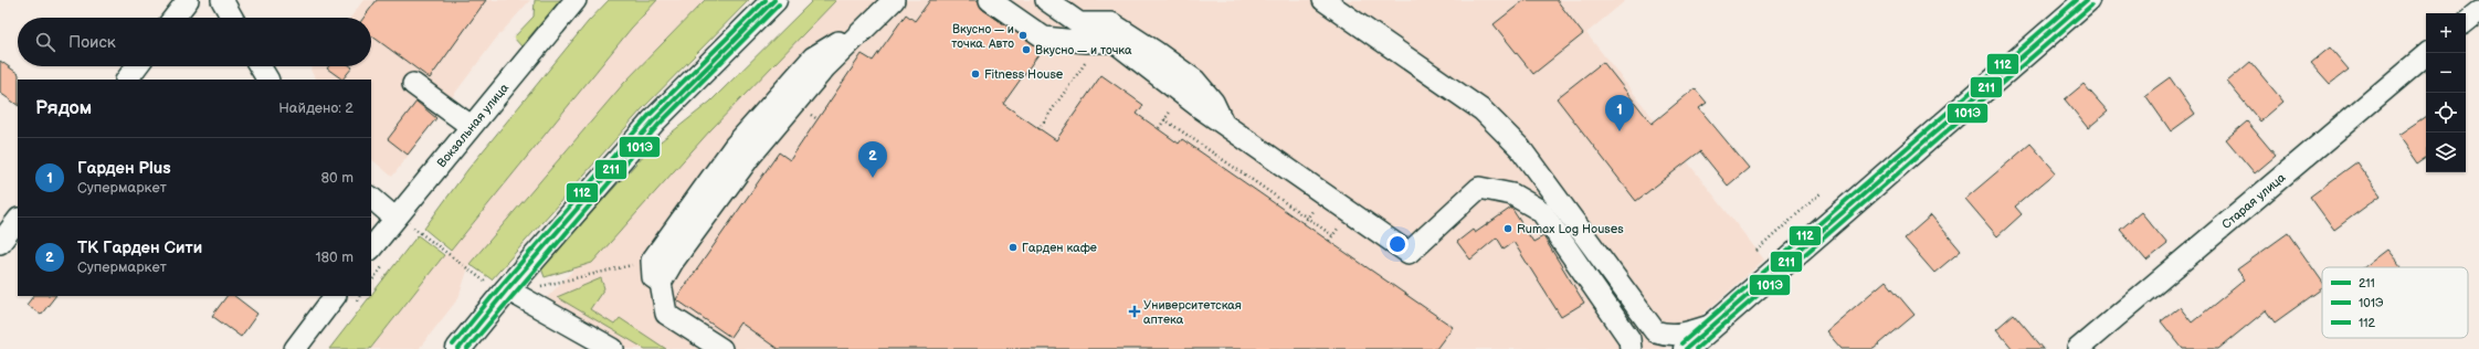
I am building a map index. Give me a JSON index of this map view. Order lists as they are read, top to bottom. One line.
{"streets":{"street":["Вокзальная улица","Старая улица"]},"places":{"other":["Вкусно — и точка. Авто","Вкусно — и точка","Fitness House","Rumax Log Houses","Гарден кафе"],"health":["Университетская аптека"]},"lines":["transit line 211","transit line 112","transit line 101Э"],"legend":["211","101Э","112"],"page":{"map_buttons":["+","−"],"search":"Поиск","heading":["Рядом","Найдено: 2"],"pins":["1","2"],"list":[{"mark":"1","name":"Гарден Plus","note":"Супермаркет","value":"80 m"},{"mark":"2","name":"ТК Гарден Сити","note":"Супермаркет","value":"180 m"}]}}
